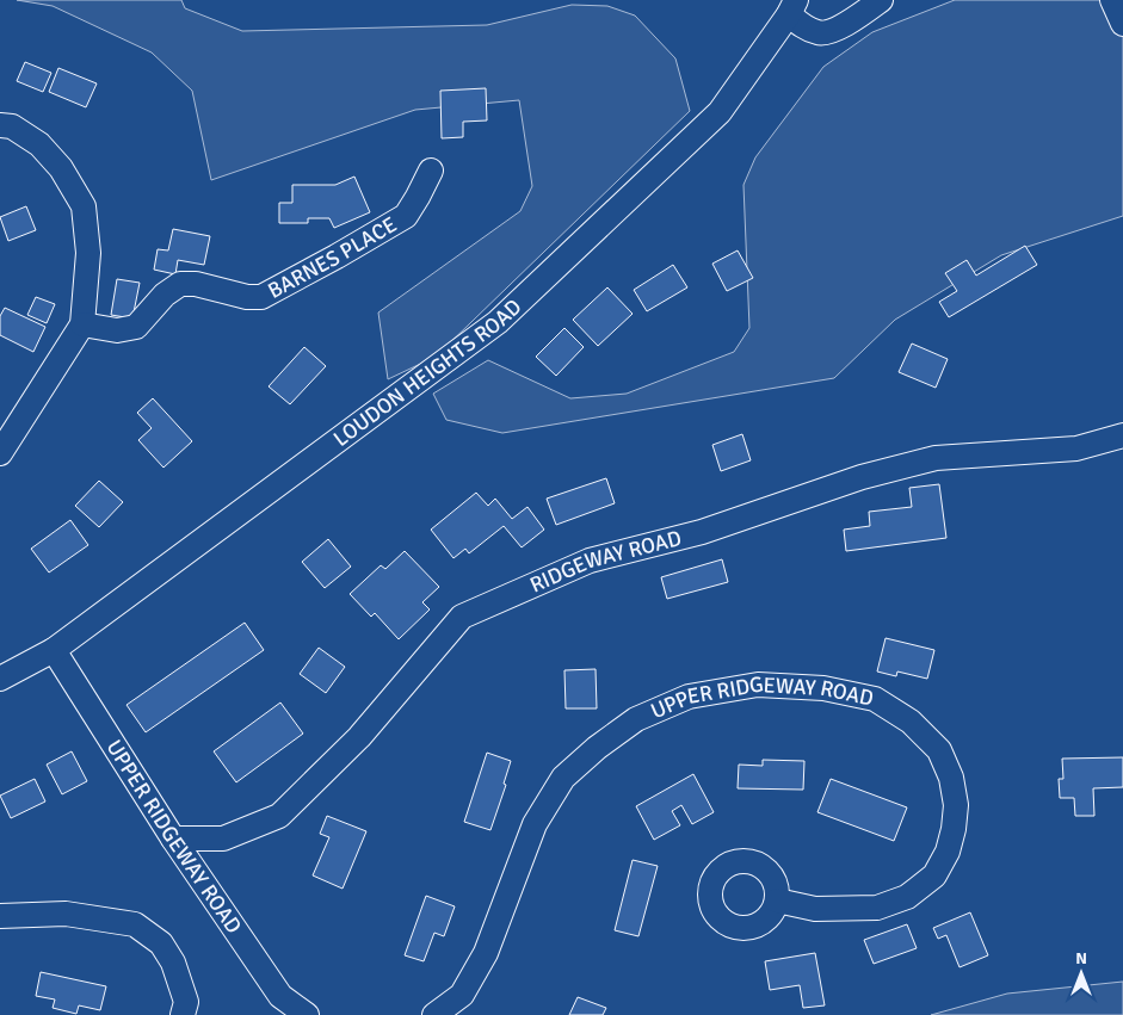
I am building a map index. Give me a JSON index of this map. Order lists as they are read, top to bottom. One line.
{"streets":{"street":["BARNES PLACE","LOUDON HEIGHTS ROAD","RIDGEWAY ROAD","UPPER RIDGEWAY ROAD"]},"crossings":[["LOUDON HEIGHTS ROAD","UPPER RIDGEWAY ROAD"],["RIDGEWAY ROAD","UPPER RIDGEWAY ROAD"]],"north":"top"}
